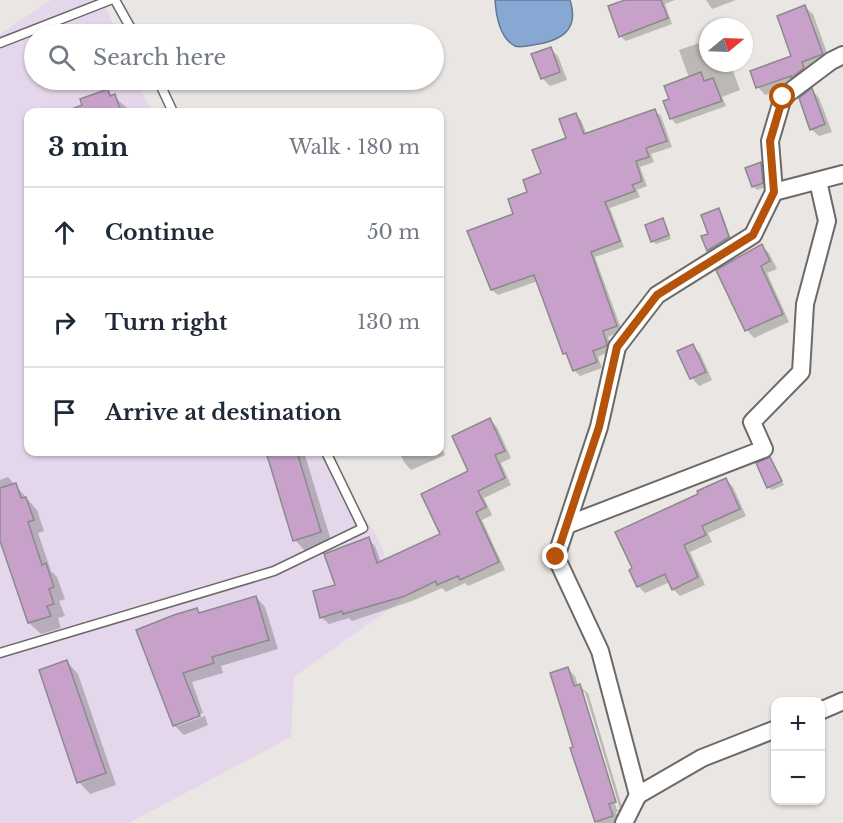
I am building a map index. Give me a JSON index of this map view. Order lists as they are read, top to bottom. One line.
{"north":"right","page":{"search":"Search here","heading":["3 min","Walk · 180 m"],"list":[["Continue","50 m"],["Turn right","130 m"],"Arrive at destination"],"map_buttons":["+","−"]}}
